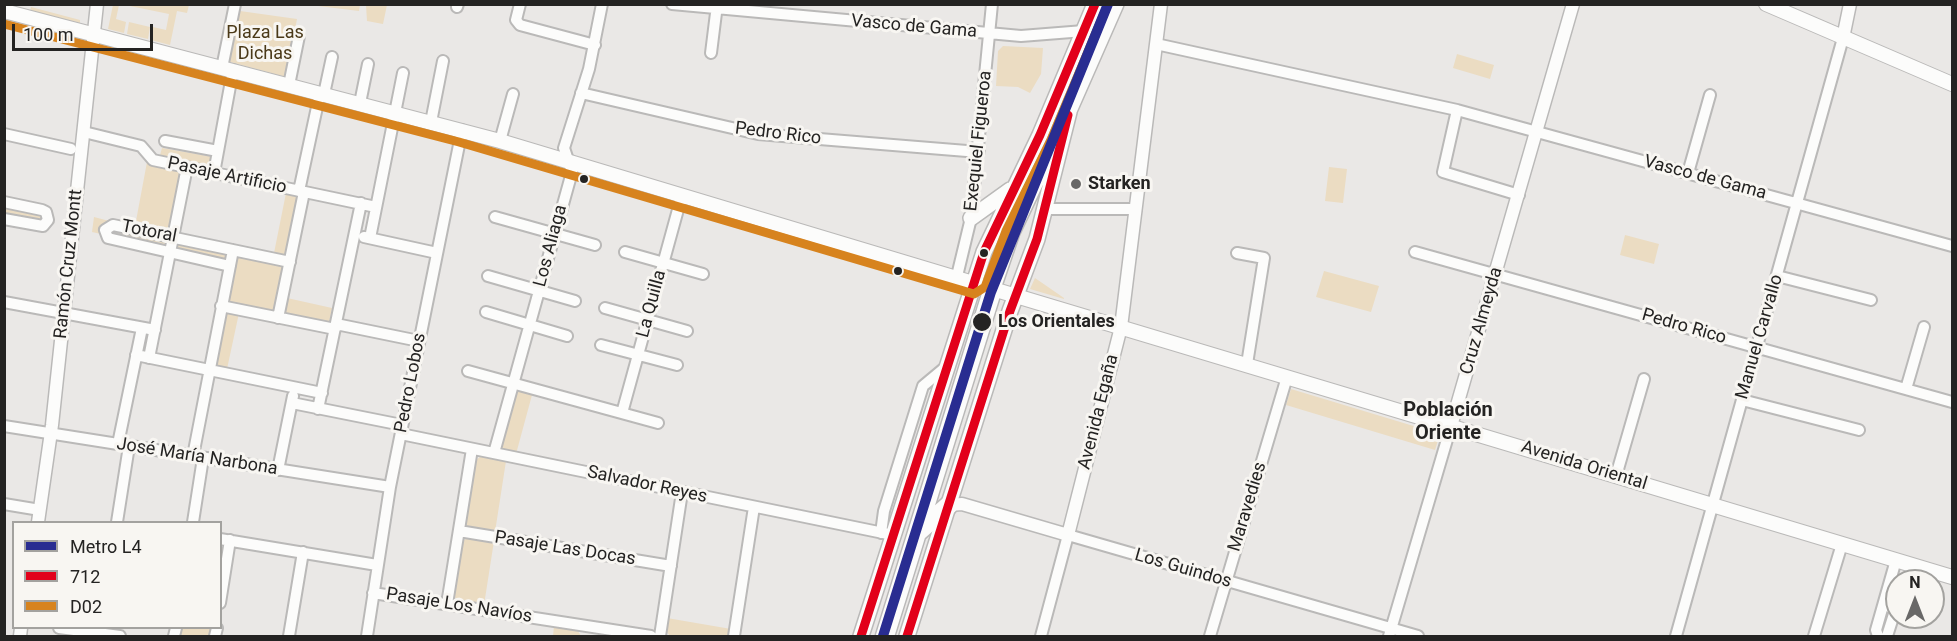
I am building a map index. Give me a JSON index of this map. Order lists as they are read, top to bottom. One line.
{"streets":{"main road":["Avenida Oriental"],"street":["Vasco de Gama","Pedro Rico","Exequiel Figueroa","Pasaje Artificio","Totoral","Los Aliaga","Ramón Cruz Montt","La Quilla","Cruz Almeyda","Manuel Carvallo","Pedro Lobos","Avenida Egaña","José María Narbona","Salvador Reyes","Maravedies","Pasaje Las Docas","Los Guindos","Pasaje Los Navíos"]},"crossings":[["Vasco de Gama","Exequiel Figueroa"],["Vasco de Gama","Cruz Almeyda"],["Vasco de Gama","Manuel Carvallo"],["Vasco de Gama","Avenida Egaña"],["Pedro Rico","Exequiel Figueroa"],["Pedro Rico","Los Aliaga"],["Pedro Rico","Cruz Almeyda"],["Pedro Rico","Manuel Carvallo"],["Exequiel Figueroa","Avenida Oriental"],["Pasaje Artificio","Ramón Cruz Montt"],["Los Aliaga","Avenida Oriental"],["Los Aliaga","Salvador Reyes"],["Ramón Cruz Montt","José María Narbona"],["Ramón Cruz Montt","Avenida Oriental"],["La Quilla","Avenida Oriental"],["Cruz Almeyda","Avenida Oriental"],["Cruz Almeyda","Los Guindos"],["Manuel Carvallo","Avenida Oriental"],["Pedro Lobos","José María Narbona"],["Pedro Lobos","Avenida Oriental"],["Pedro Lobos","Salvador Reyes"],["Pedro Lobos","Pasaje Los Navíos"],["Avenida Egaña","Avenida Oriental"],["Avenida Egaña","Los Guindos"],["Avenida Oriental","Maravedies"],["Maravedies","Los Guindos"]],"districts":["Población Oriente"],"parks":["Plaza Las Dichas"],"places":["Starken","Los Orientales"],"lines":["metro line L4","transit line 712","transit line D02"],"legend":["Metro L4","712","D02"],"scale_bar":"100 m","north":"top"}
